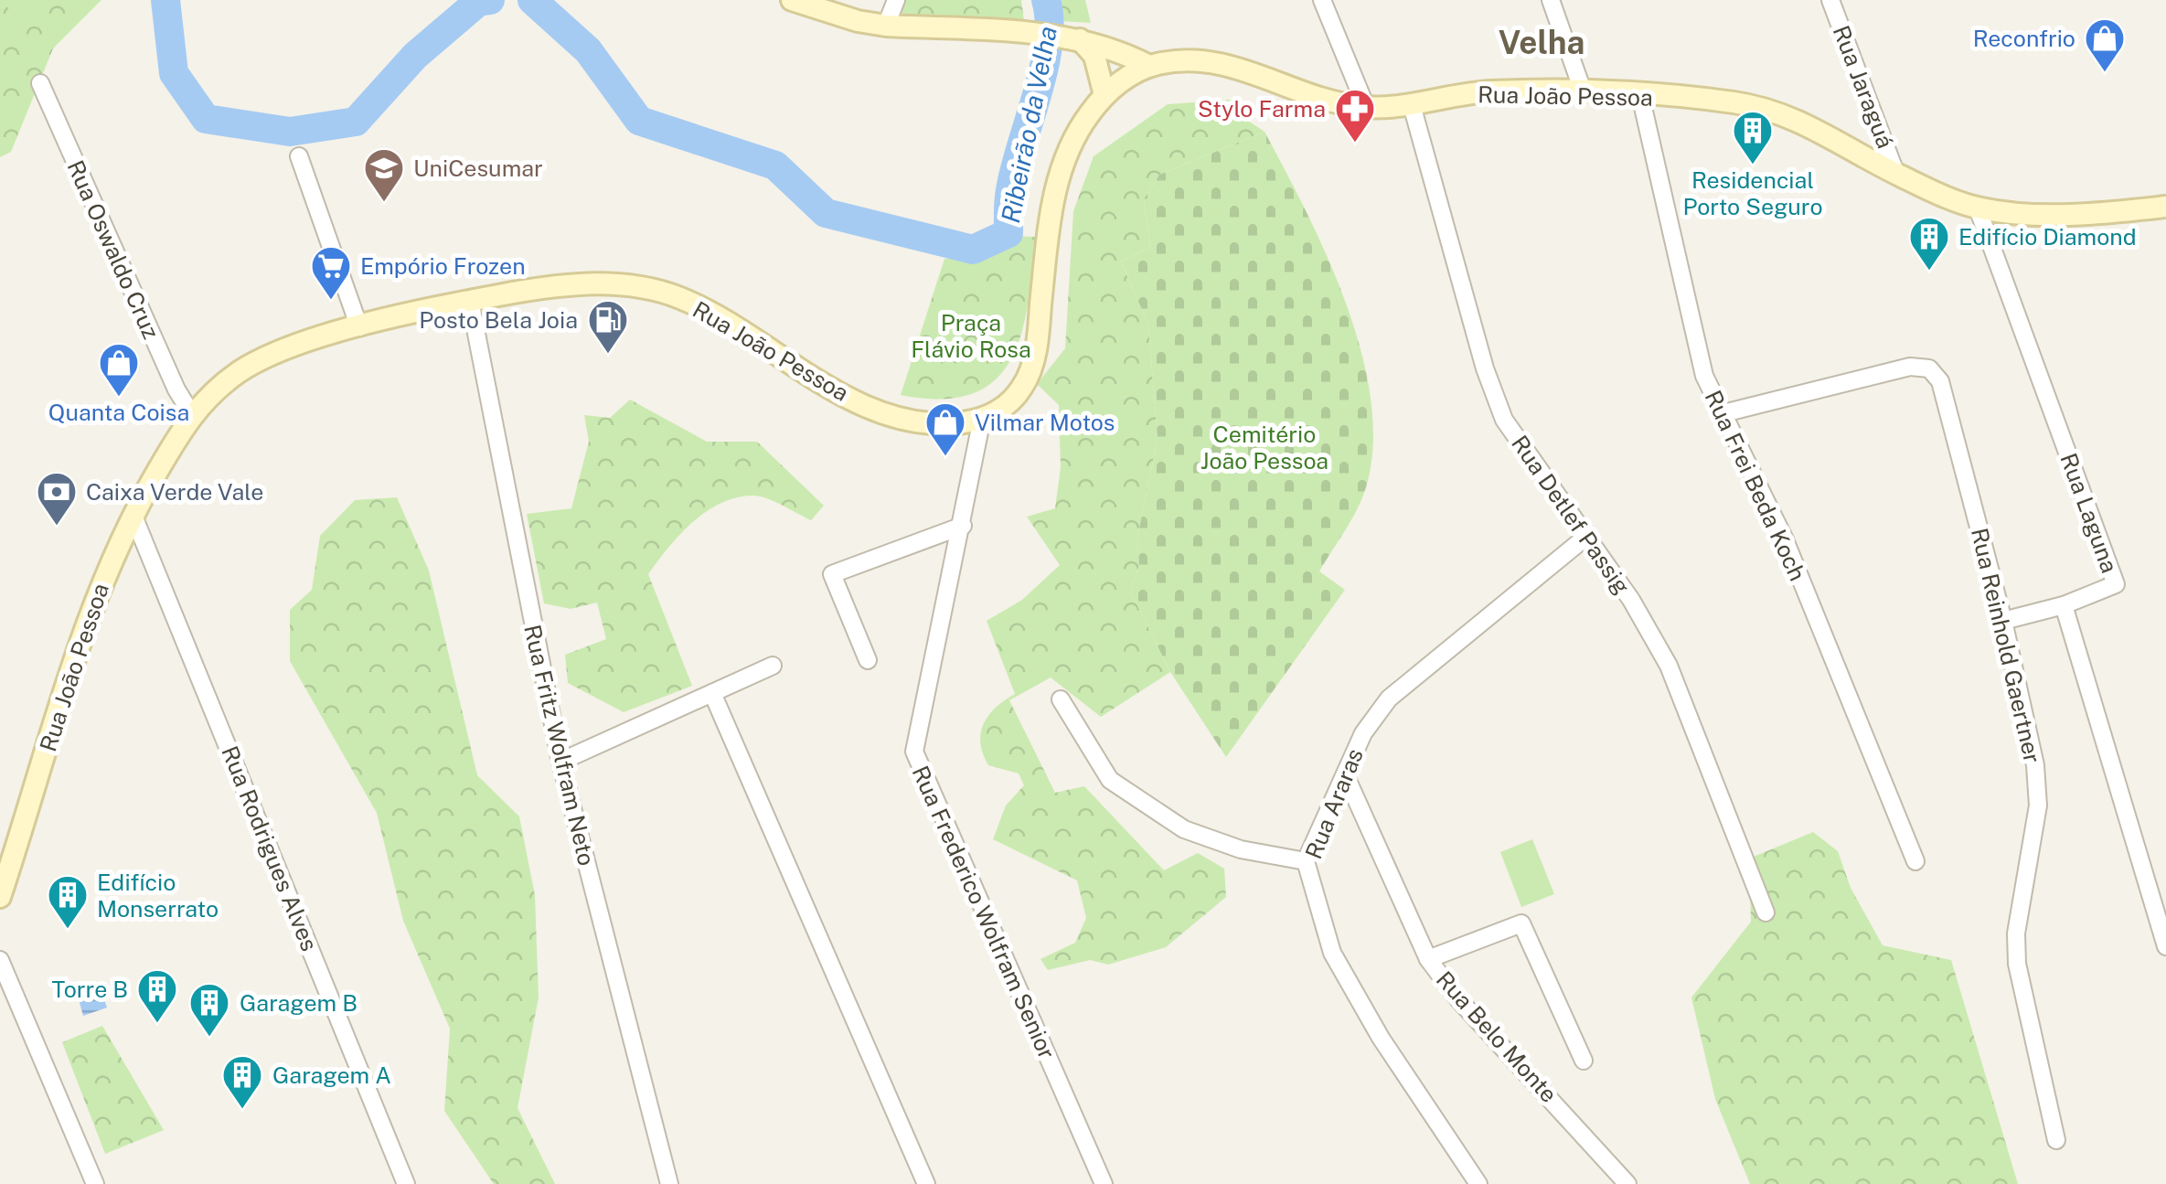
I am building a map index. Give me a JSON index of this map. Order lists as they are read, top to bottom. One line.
{"streets":{"main road":["Rua João Pessoa"],"street":["Rua Jaraguá","Rua Oswaldo Cruz","Rua Frei Beda Koch","Rua Laguna","Rua Detlef Passig","Rua Reinhold Gaertner","Rua Fritz Wolfram Neto","Rua Araras","Rua Rodrigues Alves","Rua Frederico Wolfram Senior","Rua Belo Monte"]},"crossings":[["Rua Jaraguá","Rua João Pessoa"],["Rua João Pessoa","Rua Oswaldo Cruz"],["Rua João Pessoa","Rua Frei Beda Koch"],["Rua João Pessoa","Rua Laguna"],["Rua João Pessoa","Rua Detlef Passig"],["Rua João Pessoa","Rua Fritz Wolfram Neto"],["Rua João Pessoa","Rua Rodrigues Alves"],["Rua João Pessoa","Rua Frederico Wolfram Senior"],["Rua Frei Beda Koch","Rua Reinhold Gaertner"],["Rua Detlef Passig","Rua Araras"],["Rua Araras","Rua Belo Monte"]],"districts":["Velha"],"water":["Ribeirão da Velha"],"parks":["Praça Flávio Rosa","Cemitério João Pessoa"],"places":{"shop":["Reconfrio","Quanta Coisa","Vilmar Motos"],"pharmacy":["Stylo Farma"],"building":["Residencial Porto Seguro","Edifício Diamond","Edifício Monserrato","Torre B","Garagem B","Garagem A"],"school or university":["UniCesumar"],"supermarket":["Empório Frozen"],"fuel station":["Posto Bela Joia"],"bank":["Caixa Verde Vale"]}}
